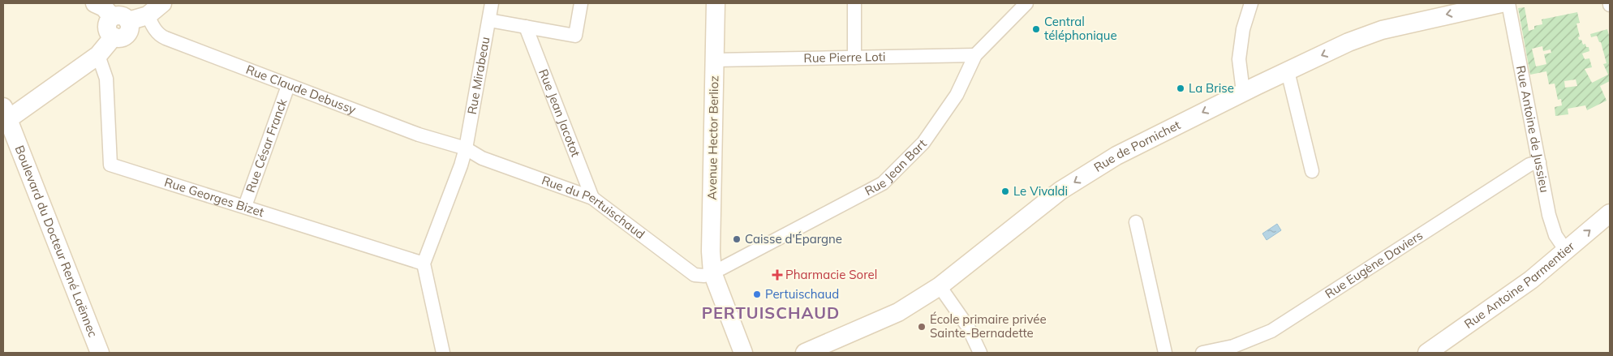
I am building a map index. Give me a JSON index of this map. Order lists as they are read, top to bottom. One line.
{"streets":{"main road":["Avenue Hector Berlioz","Rue de Pornichet","Boulevard du Docteur René Laënnec","Rue Antoine Parmentier"],"street":["Rue Pierre Loti","Rue Mirabeau","Rue Claude Debussy","Rue Jean Jacotot","Rue Antoine de Jussieu","Rue César Franck","Rue Jean Bart","Rue Georges Bizet","Rue du Pertuischaud","Rue Eugène Daviers"]},"crossings":[["Rue Pierre Loti","Avenue Hector Berlioz"],["Rue Pierre Loti","Rue Jean Bart"],["Rue Mirabeau","Rue Claude Debussy"],["Rue Mirabeau","Rue Georges Bizet"],["Rue Mirabeau","Rue du Pertuischaud"],["Rue Claude Debussy","Rue César Franck"],["Rue Claude Debussy","Rue du Pertuischaud"],["Rue Jean Jacotot","Rue du Pertuischaud"],["Rue Antoine de Jussieu","Rue Eugène Daviers"],["Rue Antoine de Jussieu","Rue Antoine Parmentier"],["Avenue Hector Berlioz","Rue Jean Bart"],["Avenue Hector Berlioz","Rue du Pertuischaud"],["Rue César Franck","Rue Georges Bizet"],["Rue Jean Bart","Rue du Pertuischaud"]],"one_way":["Rue de Pornichet"],"districts":["PERTUISCHAUD"],"places":{"other":["Central téléphonique","La Brise","Le Vivaldi","Caisse d'Épargne","Pertuischaud","École primaire privée Sainte-Bernadette"],"health":["Pharmacie Sorel"]}}
